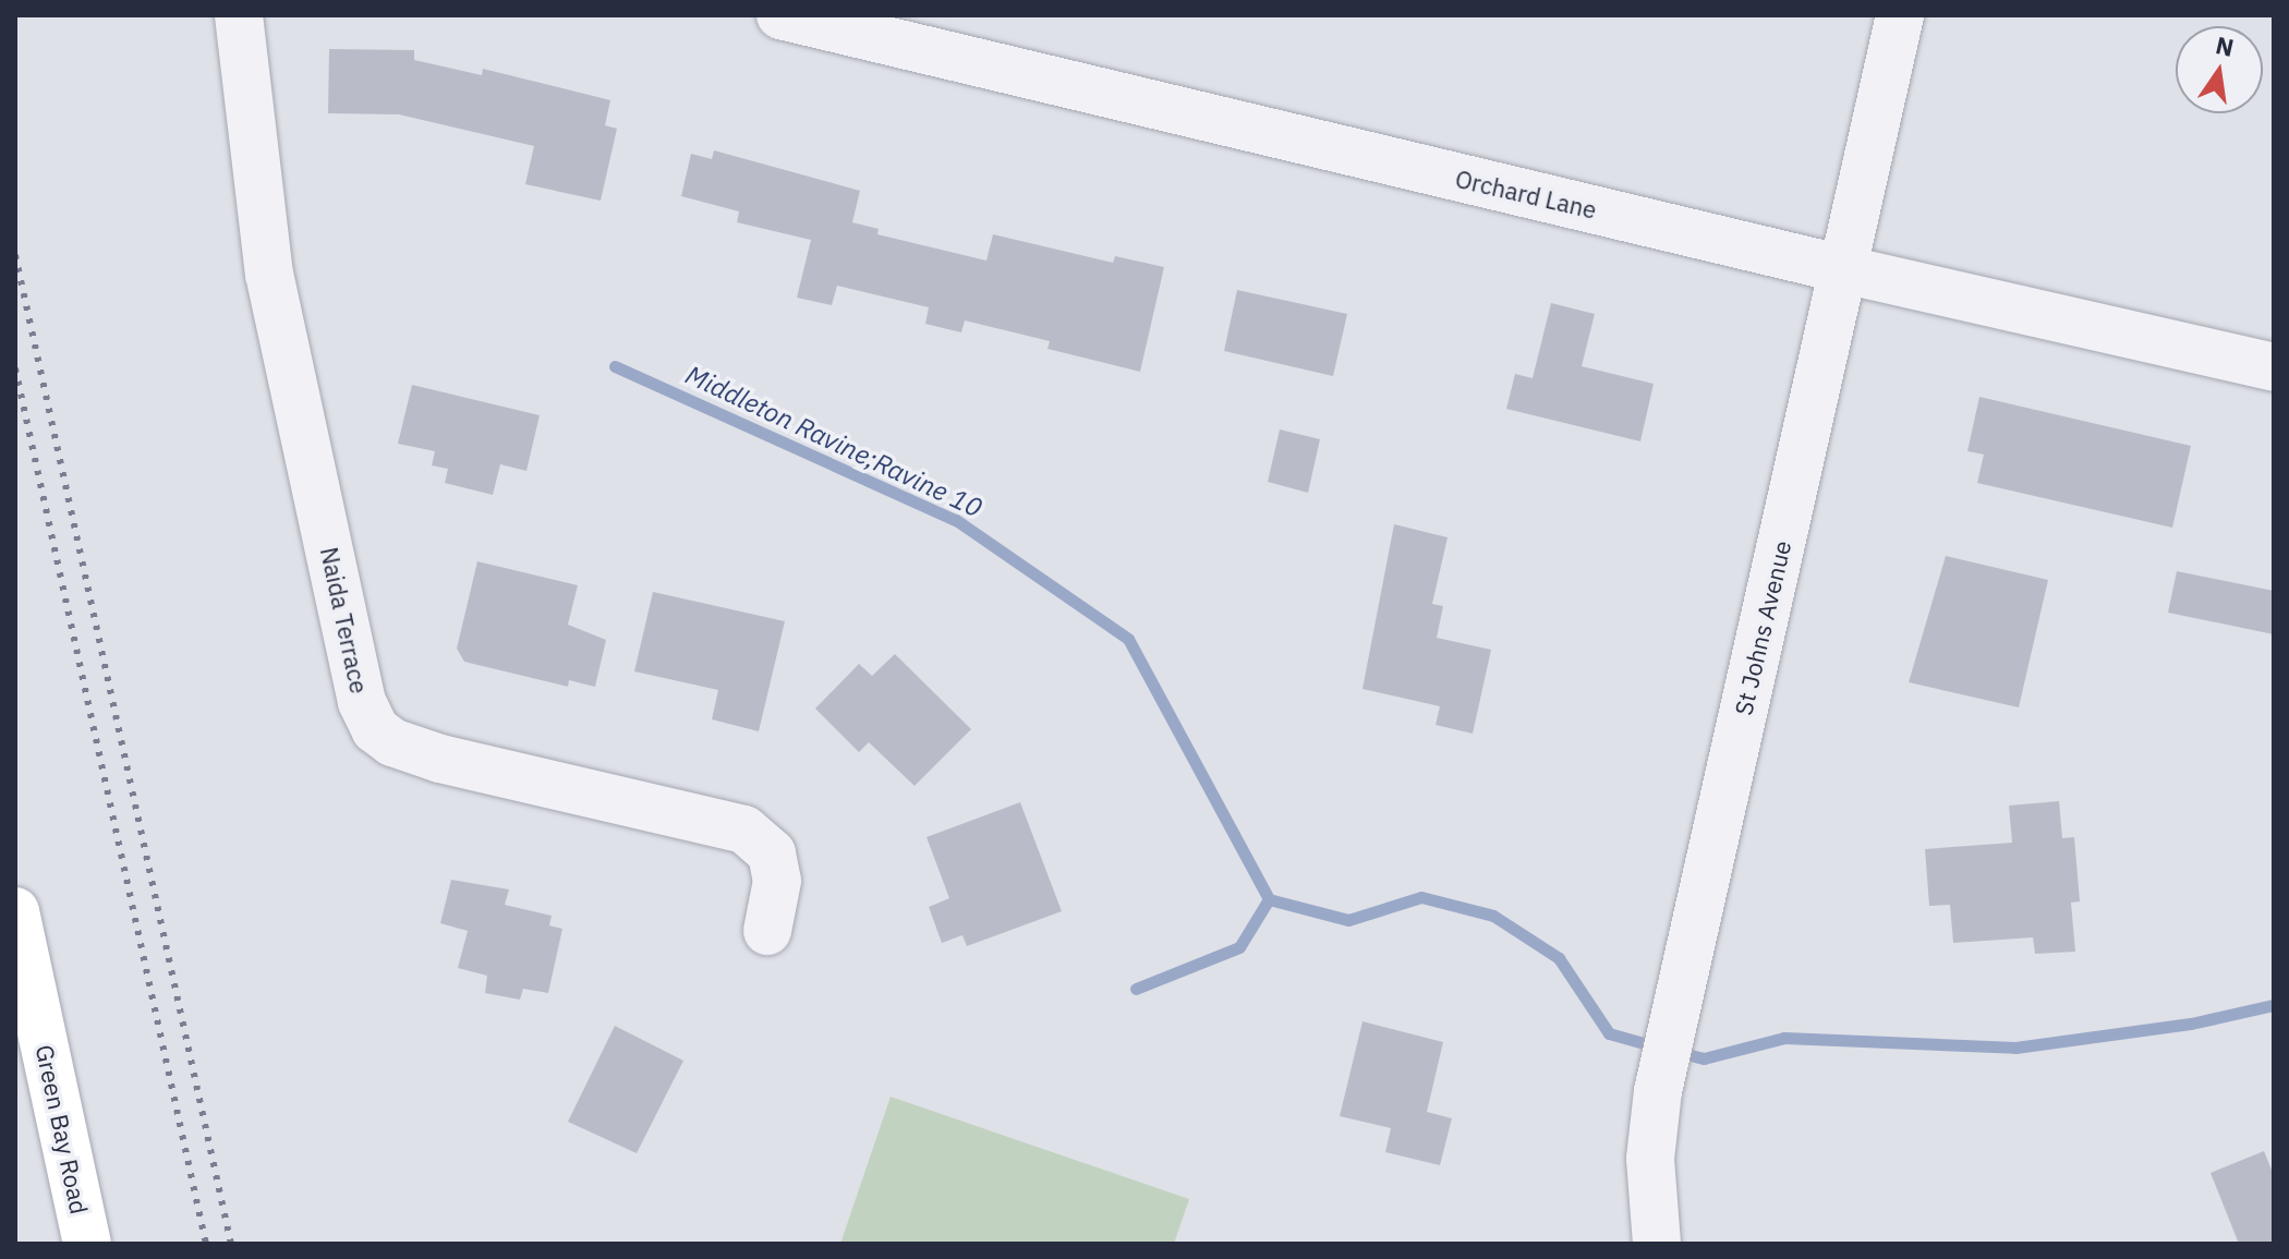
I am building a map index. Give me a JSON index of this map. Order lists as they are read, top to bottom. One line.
{"streets":{"main road":["Green Bay Road"],"street":["Orchard Lane","Naida Terrace","St Johns Avenue"]},"crossings":[["Orchard Lane","St Johns Avenue"]],"water":["Middleton Ravine;Ravine 10"],"north":"top"}
